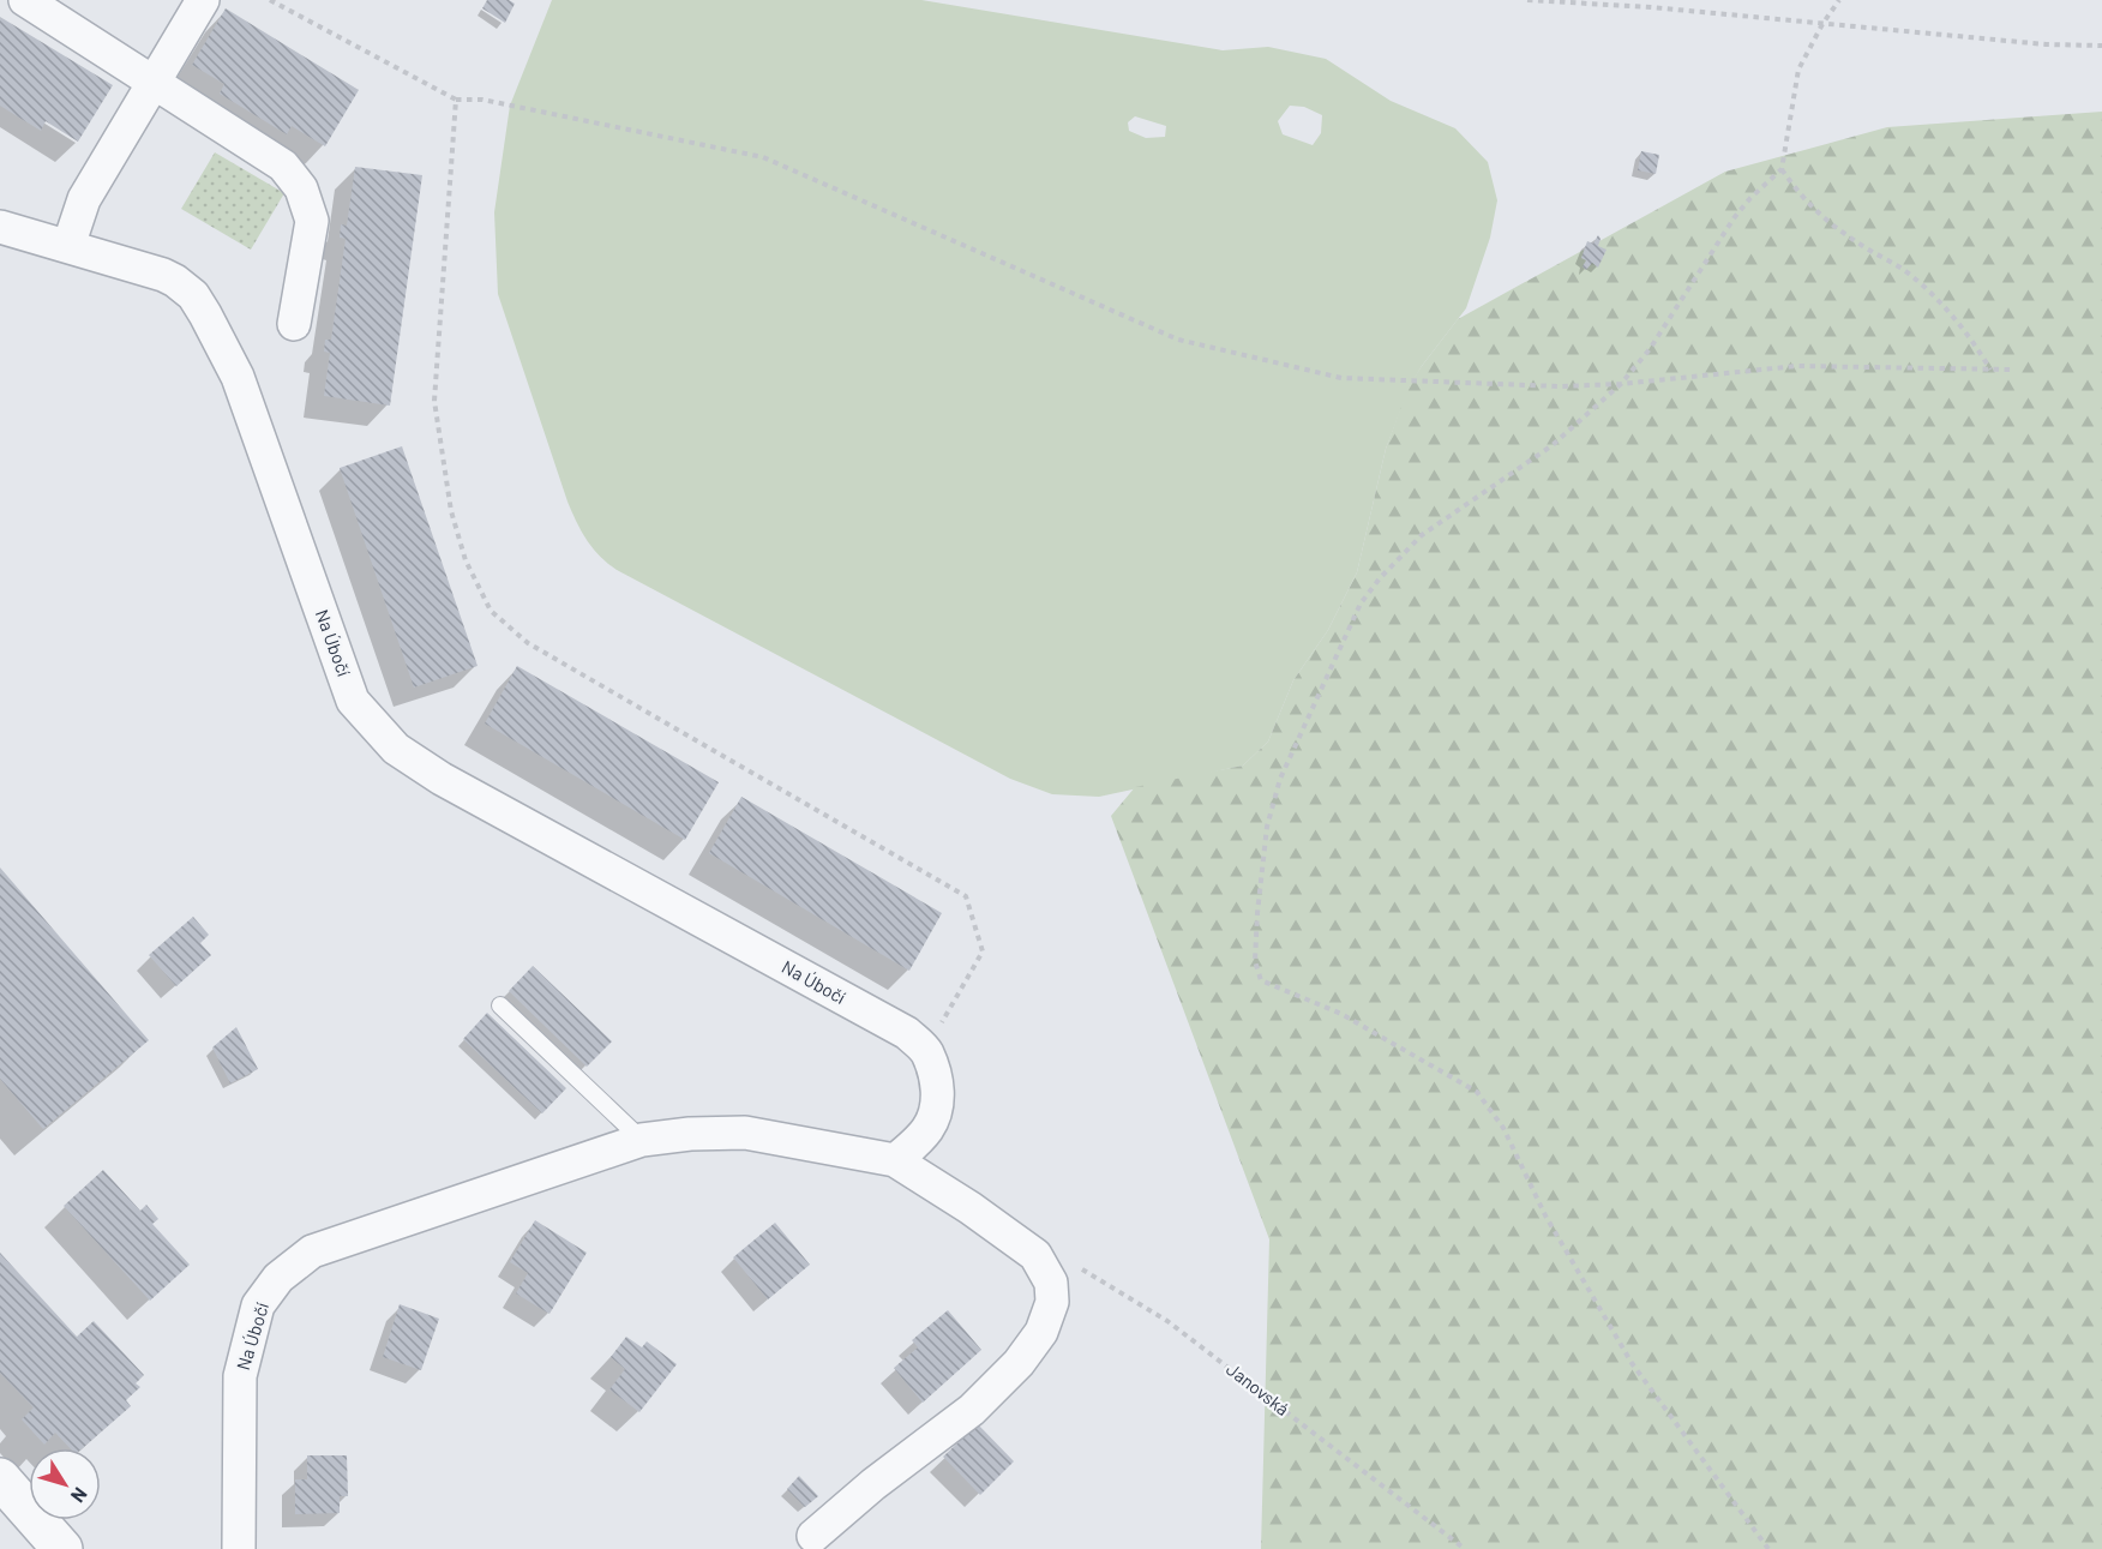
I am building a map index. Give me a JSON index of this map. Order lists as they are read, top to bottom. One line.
{"streets":{"street":["Na Úbočí"],"path":["Janovská"]},"north":"bottom right"}
